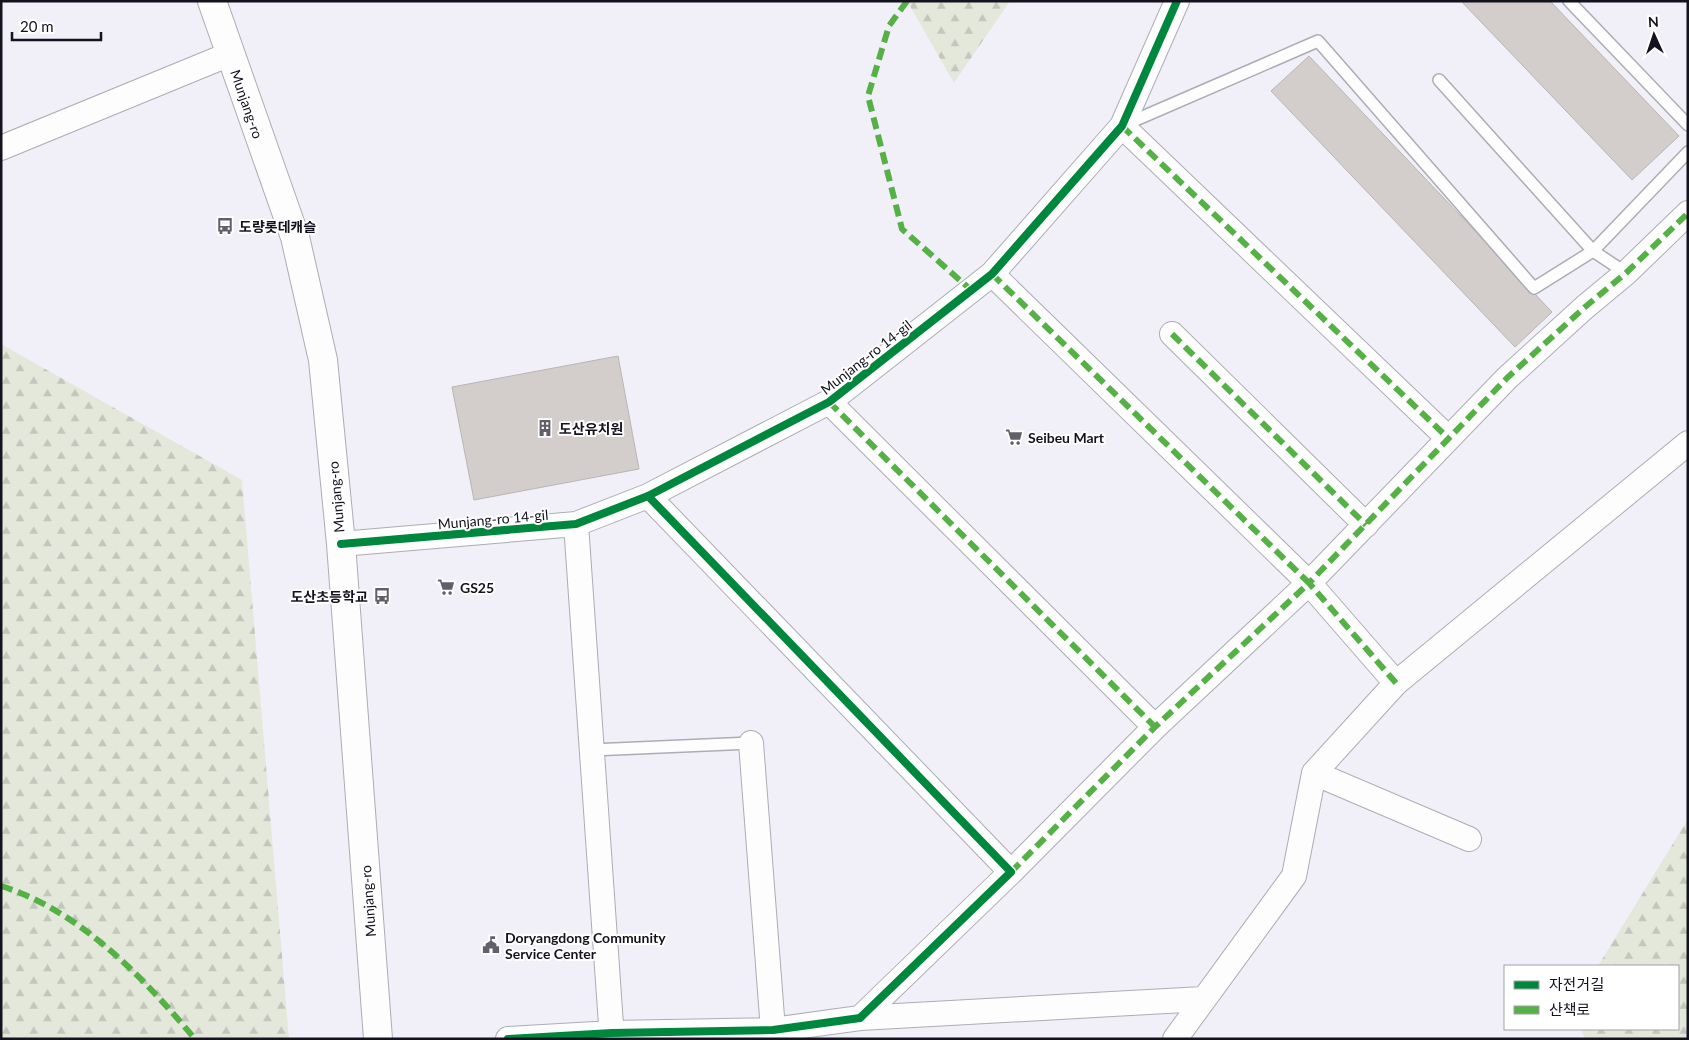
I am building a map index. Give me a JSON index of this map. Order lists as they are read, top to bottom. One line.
{"streets":{"street":["Munjang-ro","Munjang-ro 14-gil"]},"crossings":[["Munjang-ro","Munjang-ro 14-gil"]],"places":{"bus stop":["도량롯데캐슬","도산초등학교"],"building":["도산유치원"],"supermarket":["Seibeu Mart","GS25"],"public building":["Doryangdong Community Service Center"]},"legend":["자전거길","산책로"],"scale_bar":"20 m","north":"top"}
